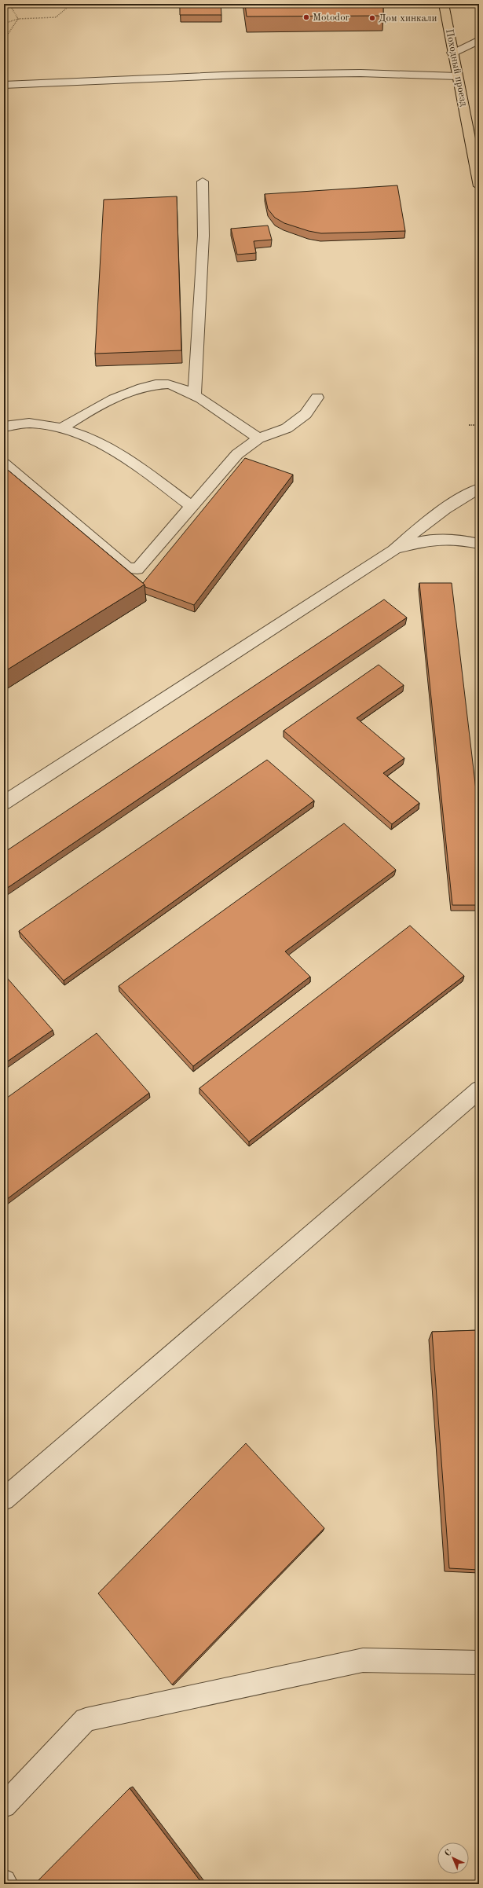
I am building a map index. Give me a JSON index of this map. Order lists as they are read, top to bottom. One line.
{"streets":{"main road":["Походный проезд"]},"places":["Motodor","Дом хинкали"],"north":"top left"}
